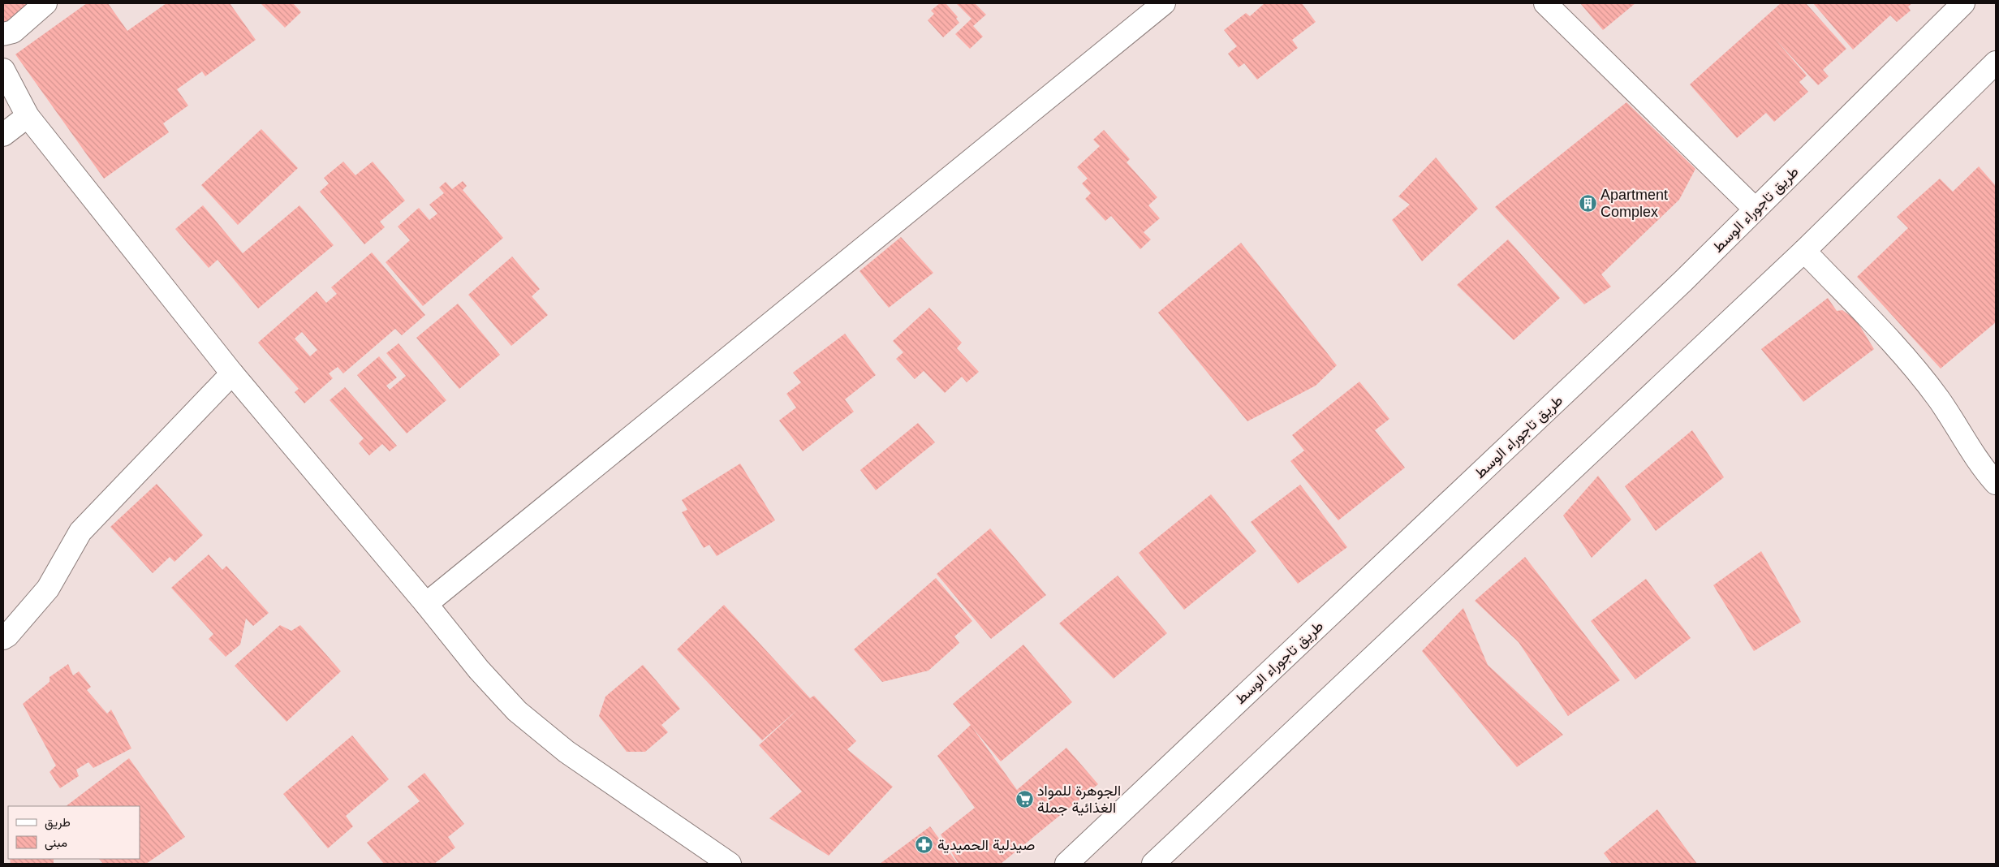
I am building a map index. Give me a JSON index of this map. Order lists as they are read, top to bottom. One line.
{"streets":{"street":["طريق تاجوراء الوسط"]},"places":{"building":["Apartment Complex"],"supermarket":["الجوهرة للمواد الغذائية جملة"],"pharmacy":["صيدلية الحميدية"]},"legend":["طريق","مبنى"]}
